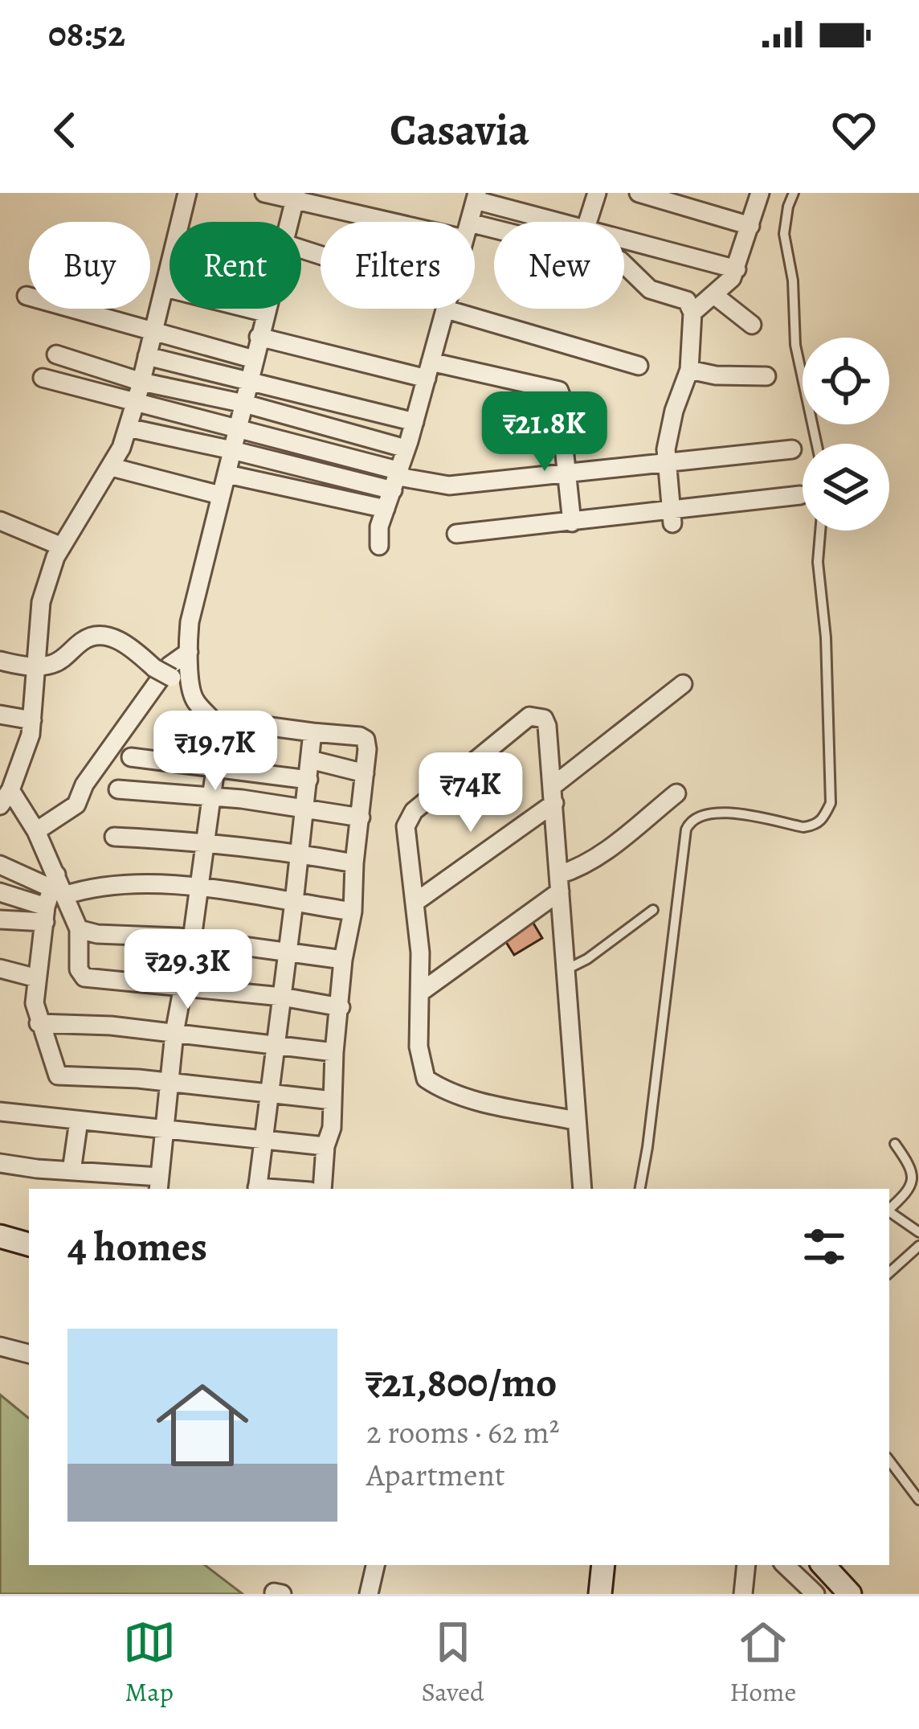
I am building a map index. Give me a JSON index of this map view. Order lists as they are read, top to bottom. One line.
{"page":{"status":"08:52","header":"Casavia","chip":["Buy","Rent","Filters","New"],"price":["₹21.8K","₹19.7K","₹74K","₹29.3K"],"heading":"4 homes","list":[{"name":"₹21,800/mo","note":"2 rooms · 62 m² · Apartment"}],"tabs":["Map","Saved","Home"]}}
